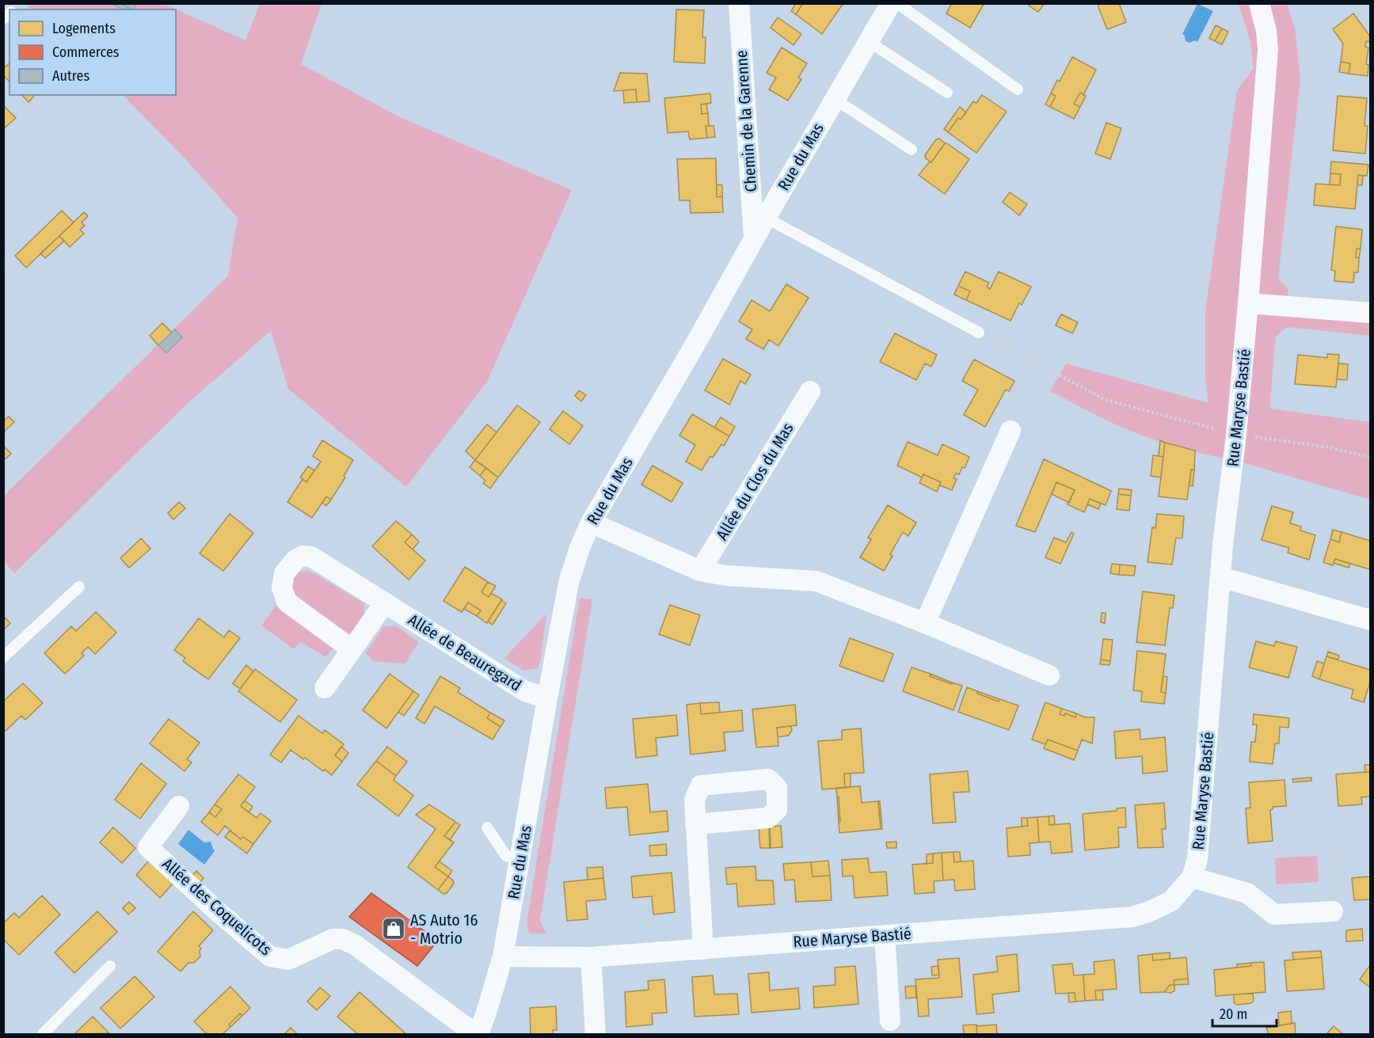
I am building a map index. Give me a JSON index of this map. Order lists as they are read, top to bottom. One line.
{"streets":{"street":["Chemin de la Garenne","Rue du Mas","Rue Maryse Bastié","Allée du Clos du Mas","Allée de Beauregard","Allée des Coquelicots"]},"crossings":[["Chemin de la Garenne","Rue du Mas"],["Rue du Mas","Rue Maryse Bastié"],["Rue du Mas","Allée de Beauregard"],["Rue du Mas","Allée des Coquelicots"]],"places":{"shop":["AS Auto 16 - Motrio"]},"legend":["Logements","Commerces","Autres"],"scale_bar":"20 m"}
